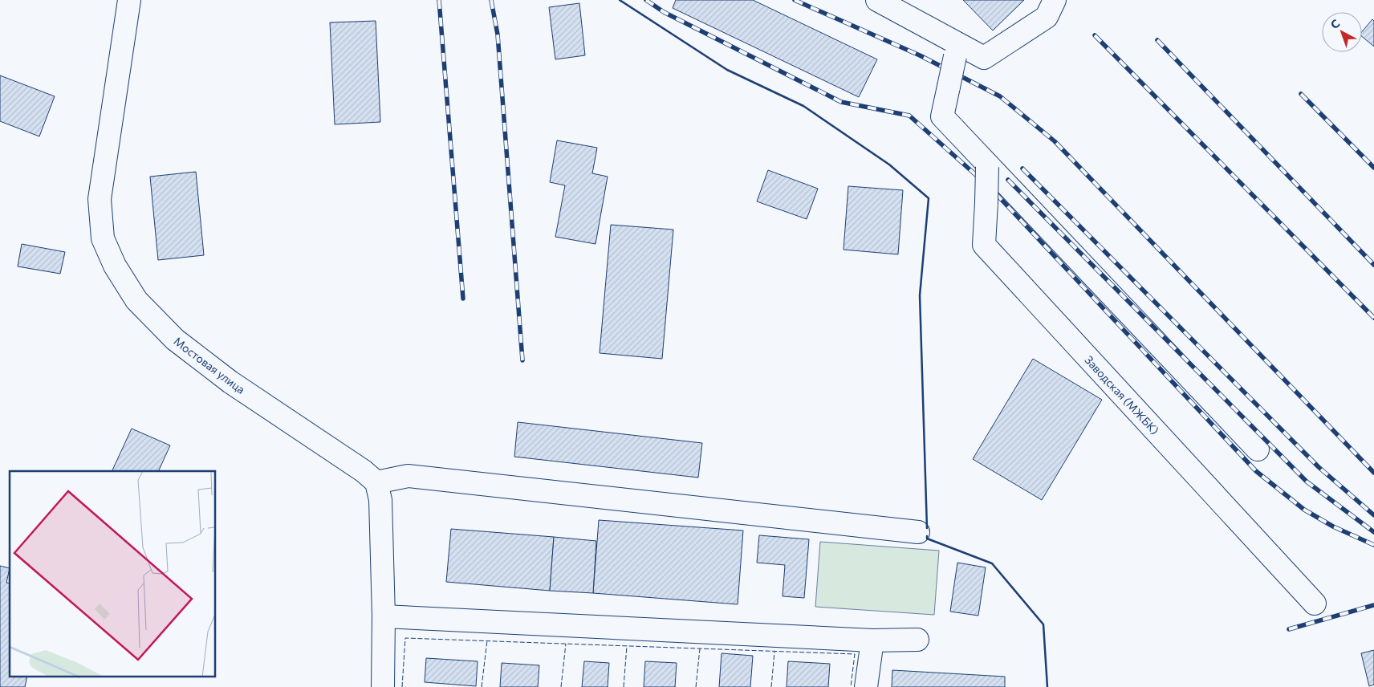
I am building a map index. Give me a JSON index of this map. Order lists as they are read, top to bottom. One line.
{"streets":{"street":["Мостовая улица","Заводская (МЖБК)"]},"north":"top left"}
